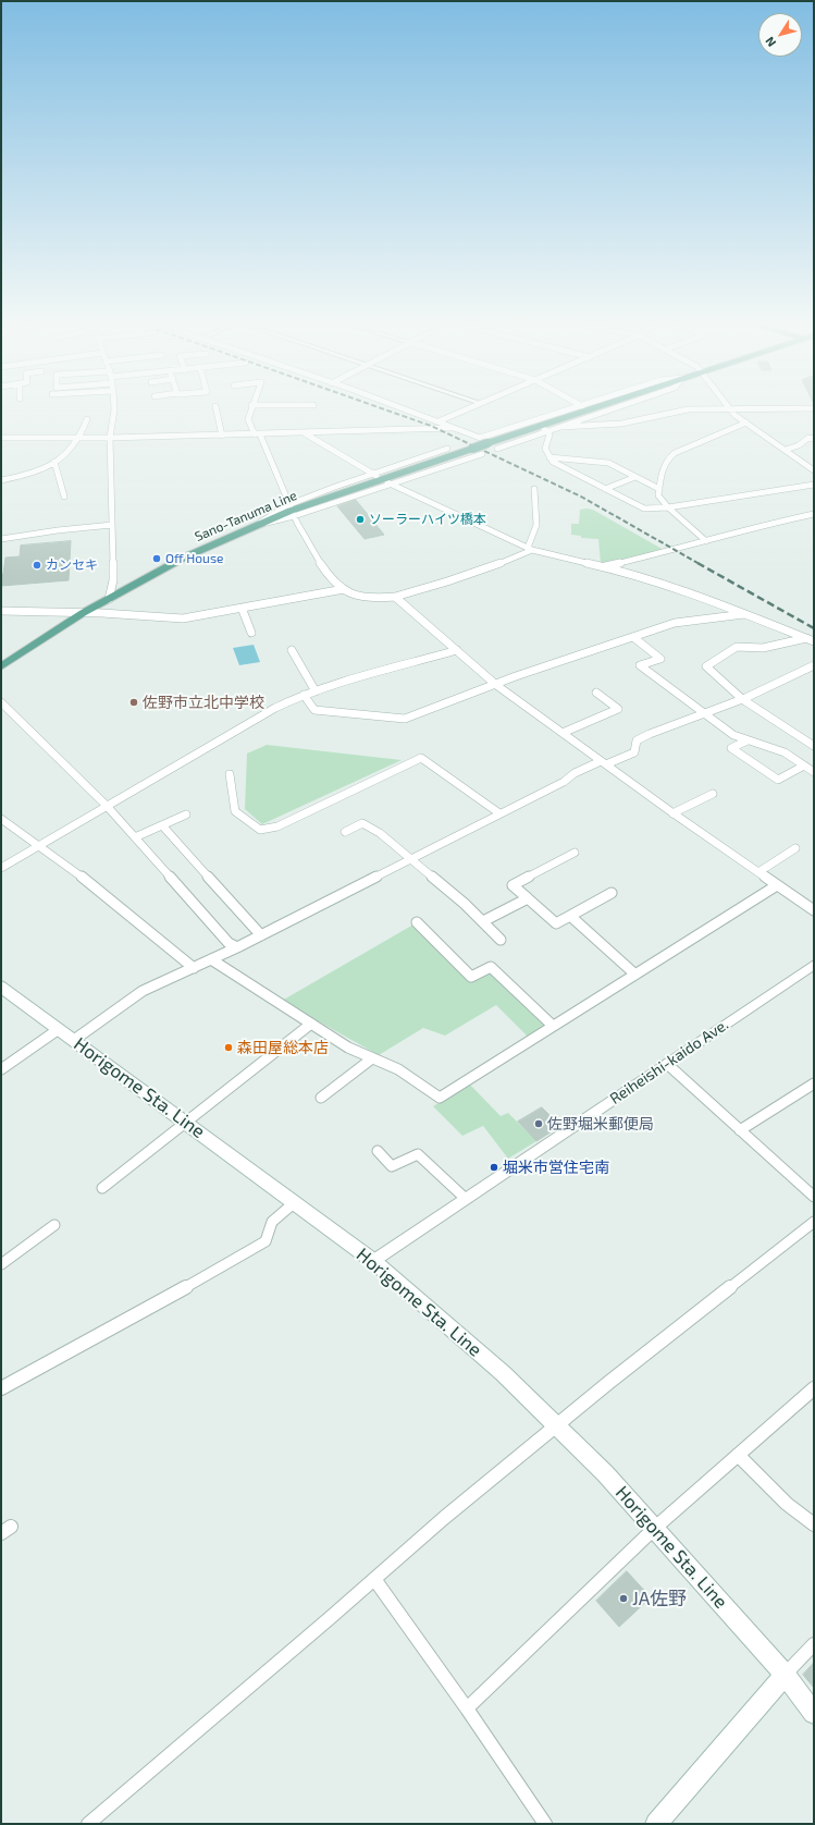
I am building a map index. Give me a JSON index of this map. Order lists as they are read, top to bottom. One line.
{"streets":{"main road":["Sano-Tanuma Line","Horigome Sta. Line"],"street":["Reiheishi-kaido Ave."]},"crossings":[["Reiheishi-kaido Ave.","Horigome Sta. Line"]],"places":["ソーラーハイツ橋本","Off House","カンセキ","佐野市立北中学校","森田屋総本店","佐野堀米郵便局","堀米市営住宅南","JA佐野"],"north":"bottom left"}
